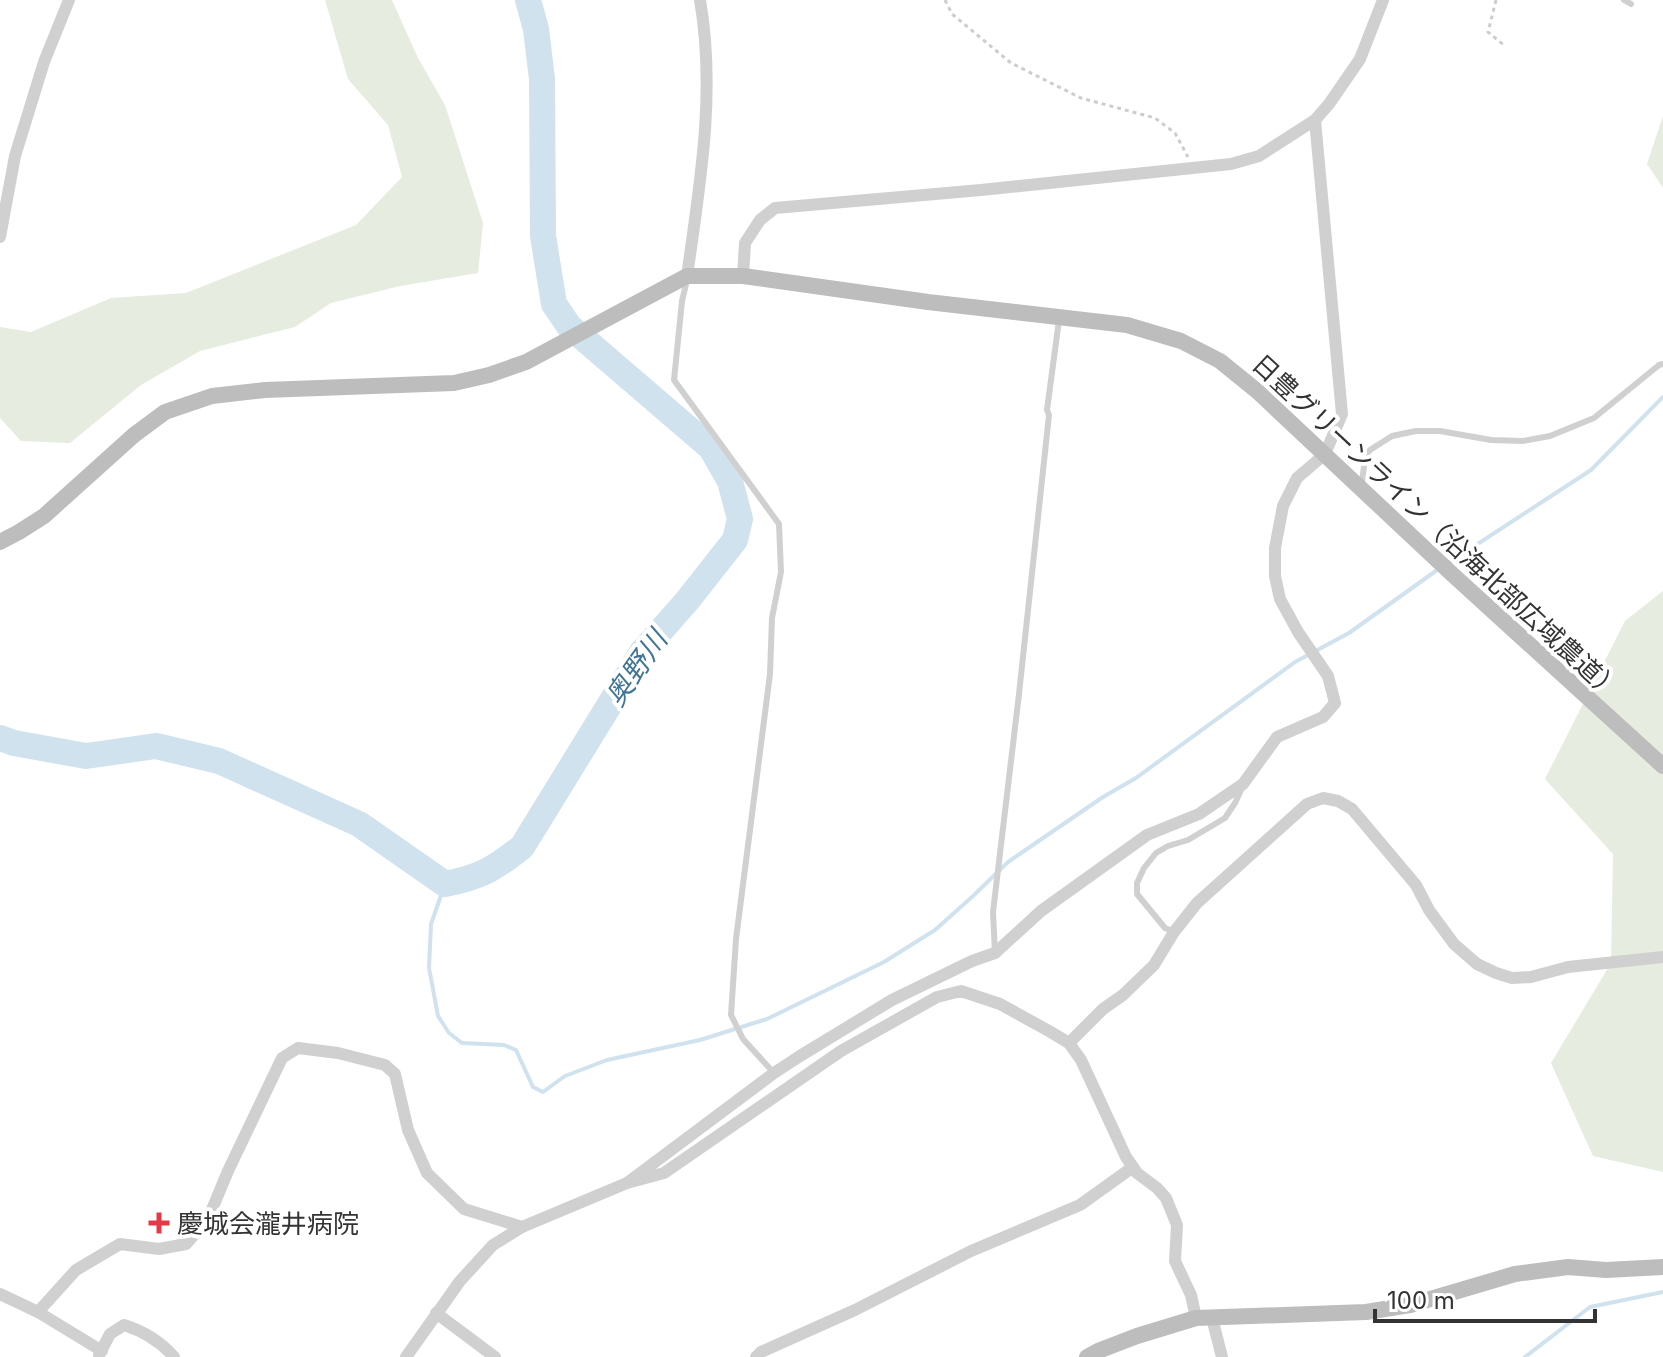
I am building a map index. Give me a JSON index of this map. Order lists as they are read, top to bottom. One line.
{"streets":{"street":["日豊グリーンライン（沿海北部広域農道）"]},"water":["奥野川"],"places":{"health":["慶城会瀧井病院"]},"scale_bar":"100 m"}
